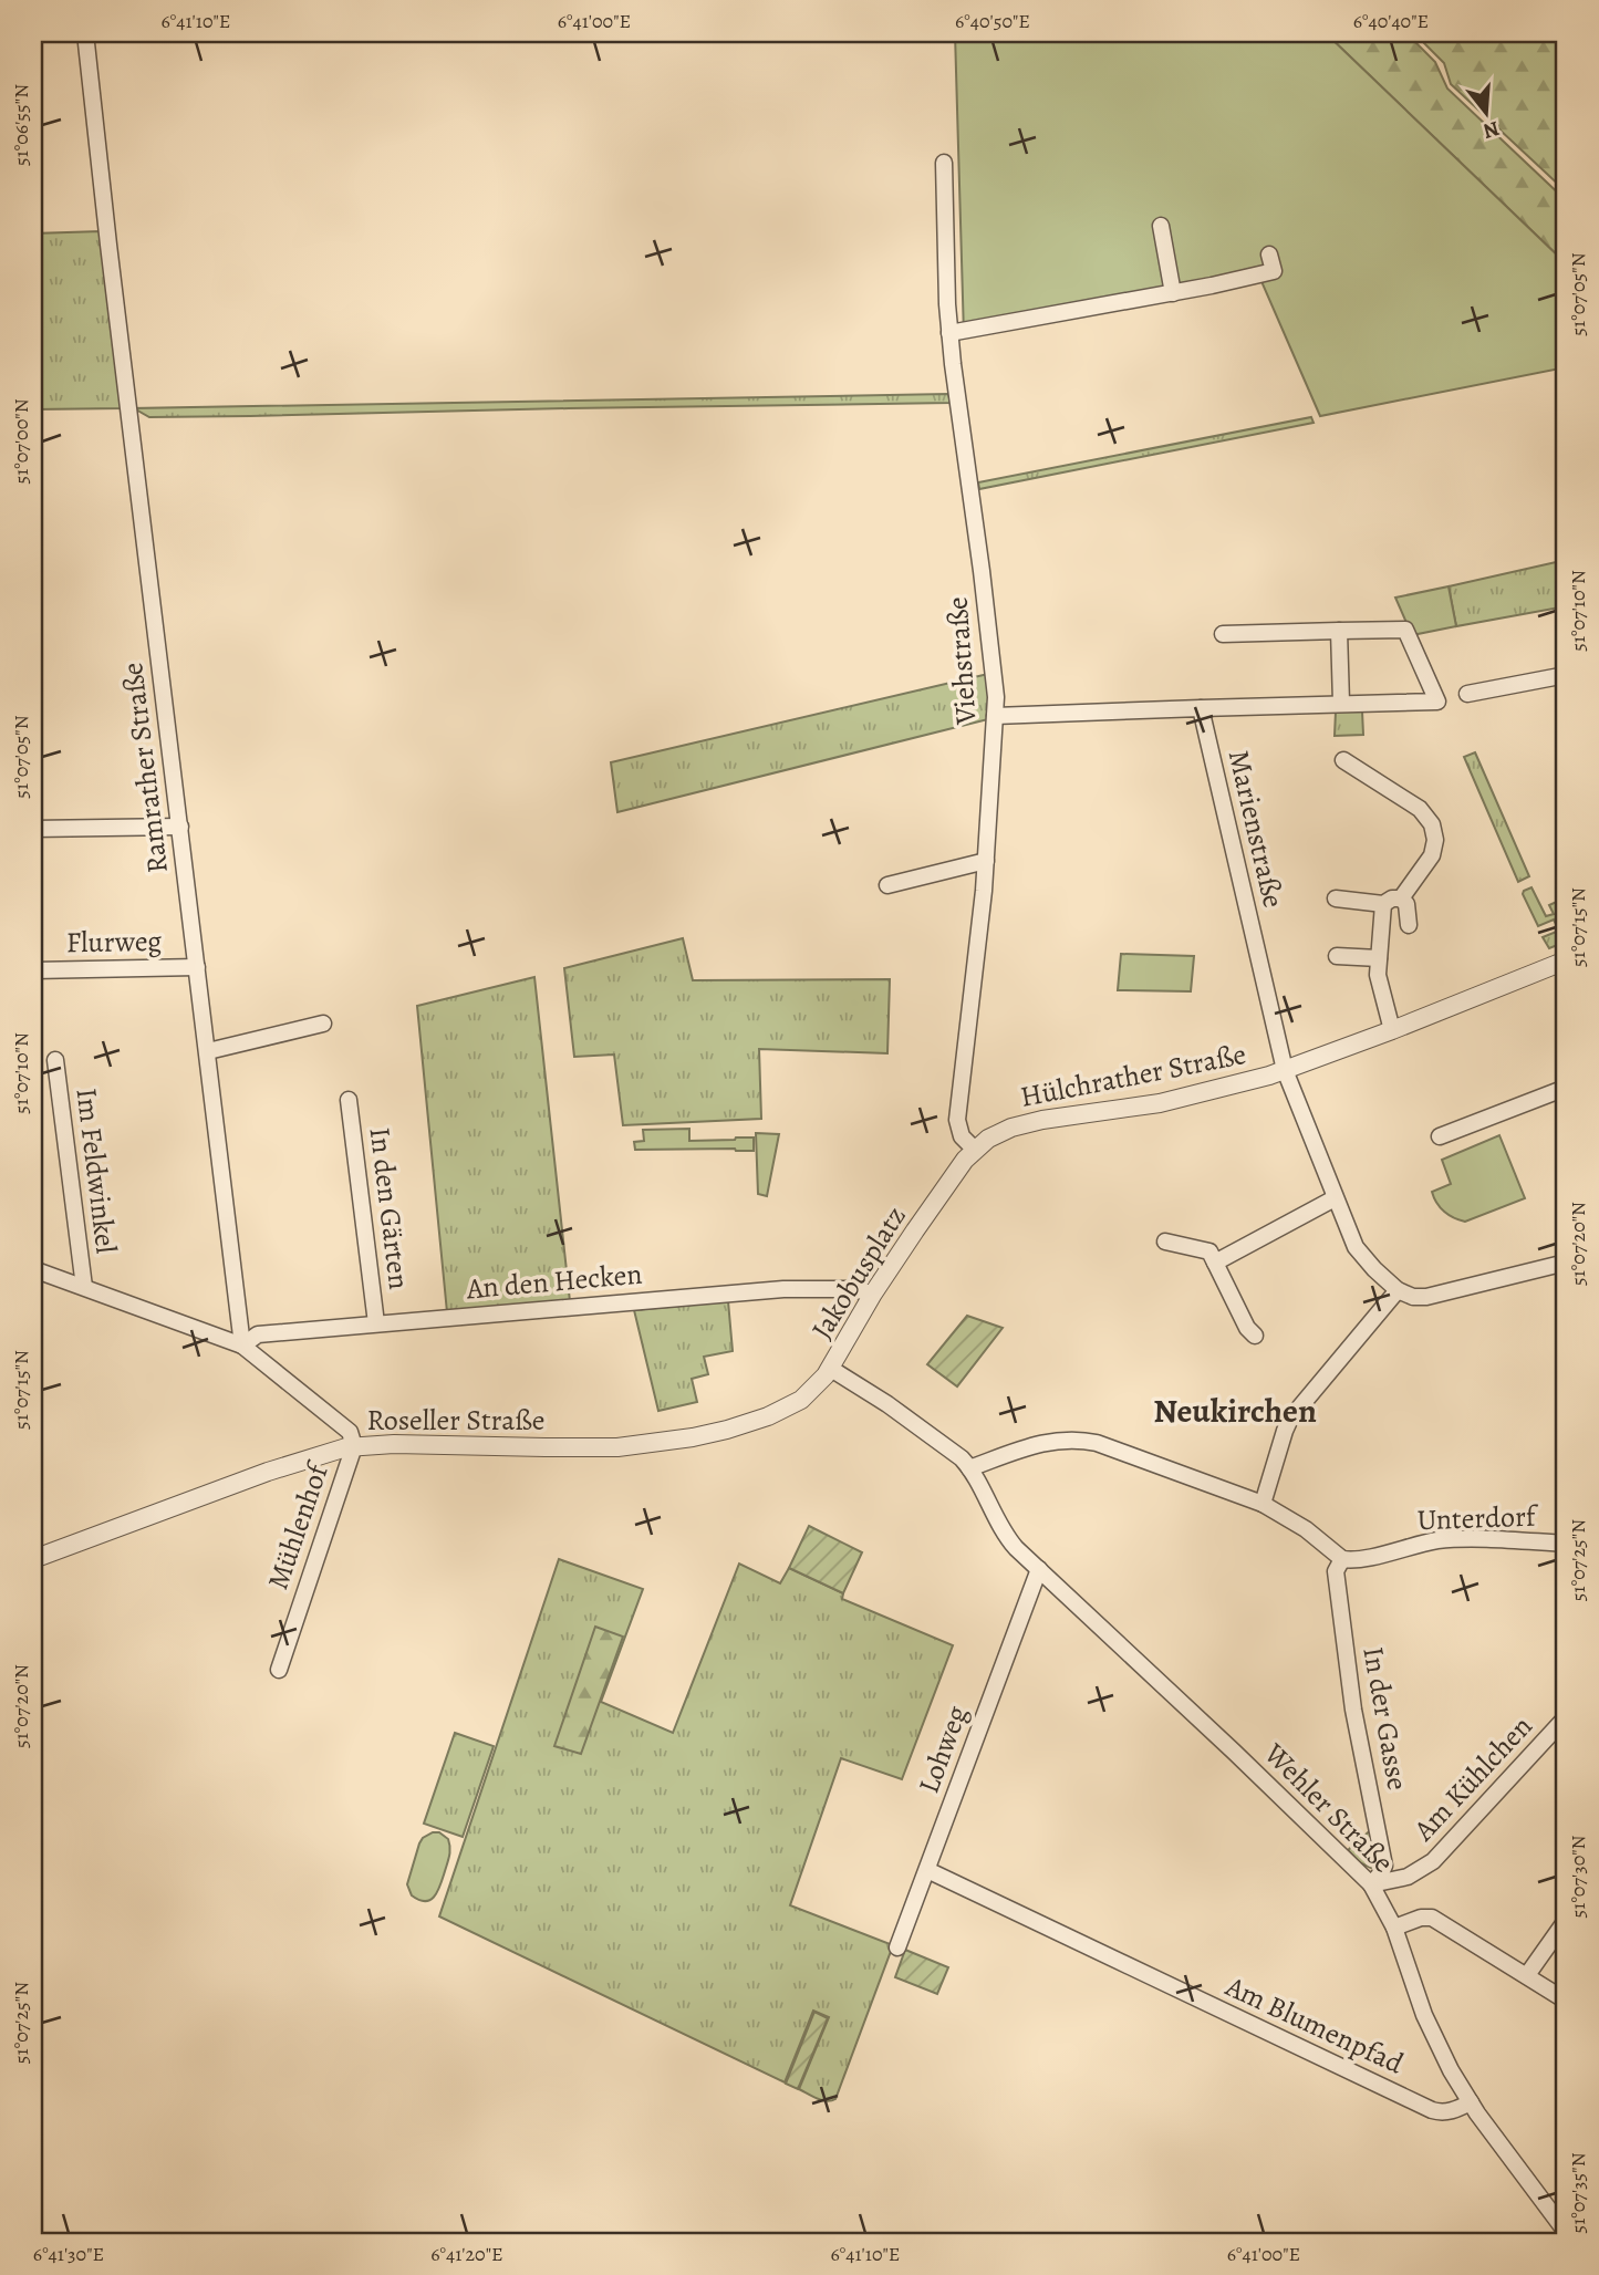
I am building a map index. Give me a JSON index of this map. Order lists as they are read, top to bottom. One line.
{"streets":{"street":["Viehstraße","Ramrather Straße","Marienstraße","Flurweg","Hülchrather Straße","Im Feldwinkel","In den Gärten","Jakobusplatz","An den Hecken","Roseller Straße","Unterdorf","Mühlenhof","In der Gasse","Lohweg","Am Kühlchen","Wehler Straße","Am Blumenpfad"]},"crossings":[["Viehstraße","Hülchrather Straße"],["Viehstraße","Jakobusplatz"],["Ramrather Straße","Flurweg"],["Ramrather Straße","An den Hecken"],["Marienstraße","Hülchrather Straße"],["Hülchrather Straße","Jakobusplatz"],["In den Gärten","An den Hecken"],["Jakobusplatz","An den Hecken"],["Jakobusplatz","Roseller Straße"],["Jakobusplatz","Wehler Straße"],["Roseller Straße","Mühlenhof"],["Unterdorf","In der Gasse"],["In der Gasse","Am Kühlchen"],["In der Gasse","Wehler Straße"],["Lohweg","Wehler Straße"],["Lohweg","Am Blumenpfad"],["Am Kühlchen","Wehler Straße"],["Wehler Straße","Am Blumenpfad"]],"districts":["Neukirchen"],"north":"bottom","coordinates":["6°41'10\"E","6°41'00\"E","6°40'50\"E","6°40'40\"E","51°06'55\"N","51°07'05\"N","51°07'00\"N","51°07'10\"N","51°07'15\"N","51°07'20\"N","51°07'25\"N","51°07'30\"N","51°07'35\"N","6°41'30\"E","6°41'20\"E"]}
